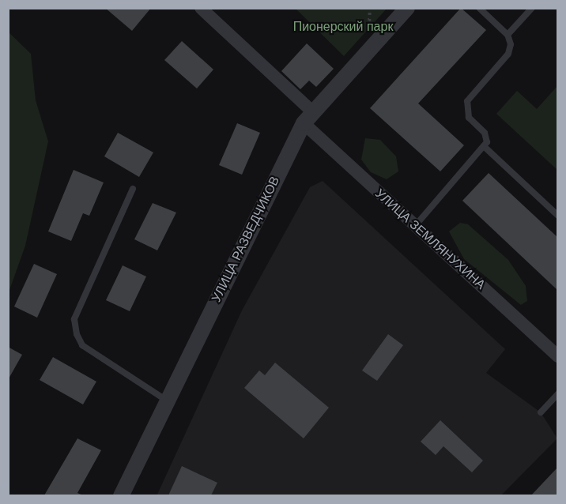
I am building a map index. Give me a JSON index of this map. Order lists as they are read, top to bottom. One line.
{"streets":{"street":["УЛИЦА РАЗВЕДЧИКОВ","УЛИЦА ЗЕМЛЯНУХИНА"]},"crossings":[["УЛИЦА РАЗВЕДЧИКОВ","УЛИЦА ЗЕМЛЯНУХИНА"]],"parks":["Пионерский парк"]}
